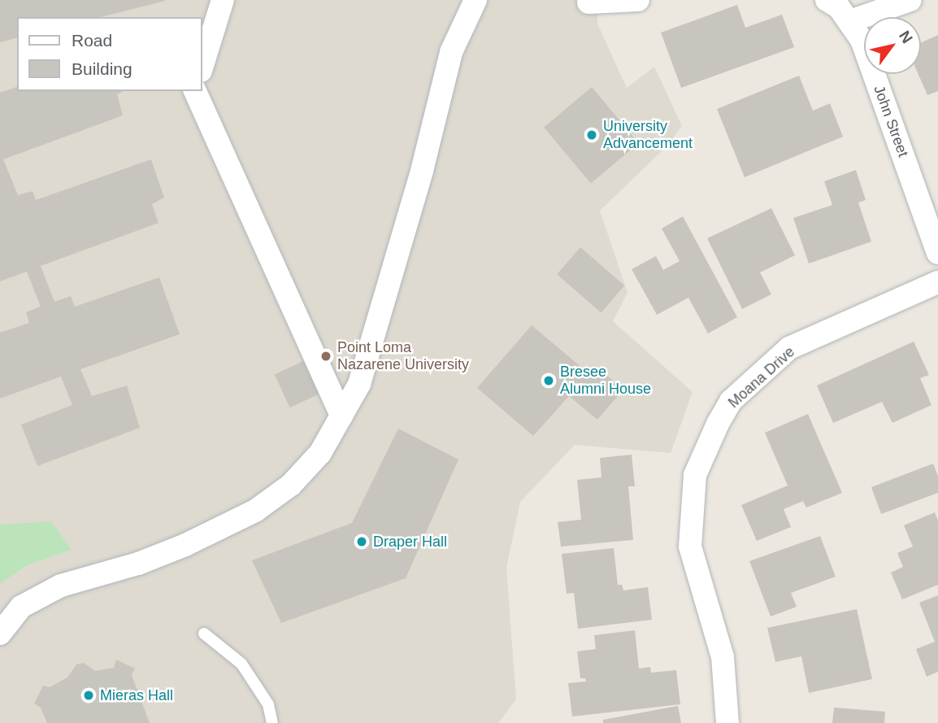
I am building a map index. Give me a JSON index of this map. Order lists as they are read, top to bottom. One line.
{"streets":{"street":["John Street","Moana Drive"]},"places":["University Advancement","Point Loma Nazarene University","Bresee Alumni House","Draper Hall","Mieras Hall"],"legend":["Road","Building"],"north":"top right"}
